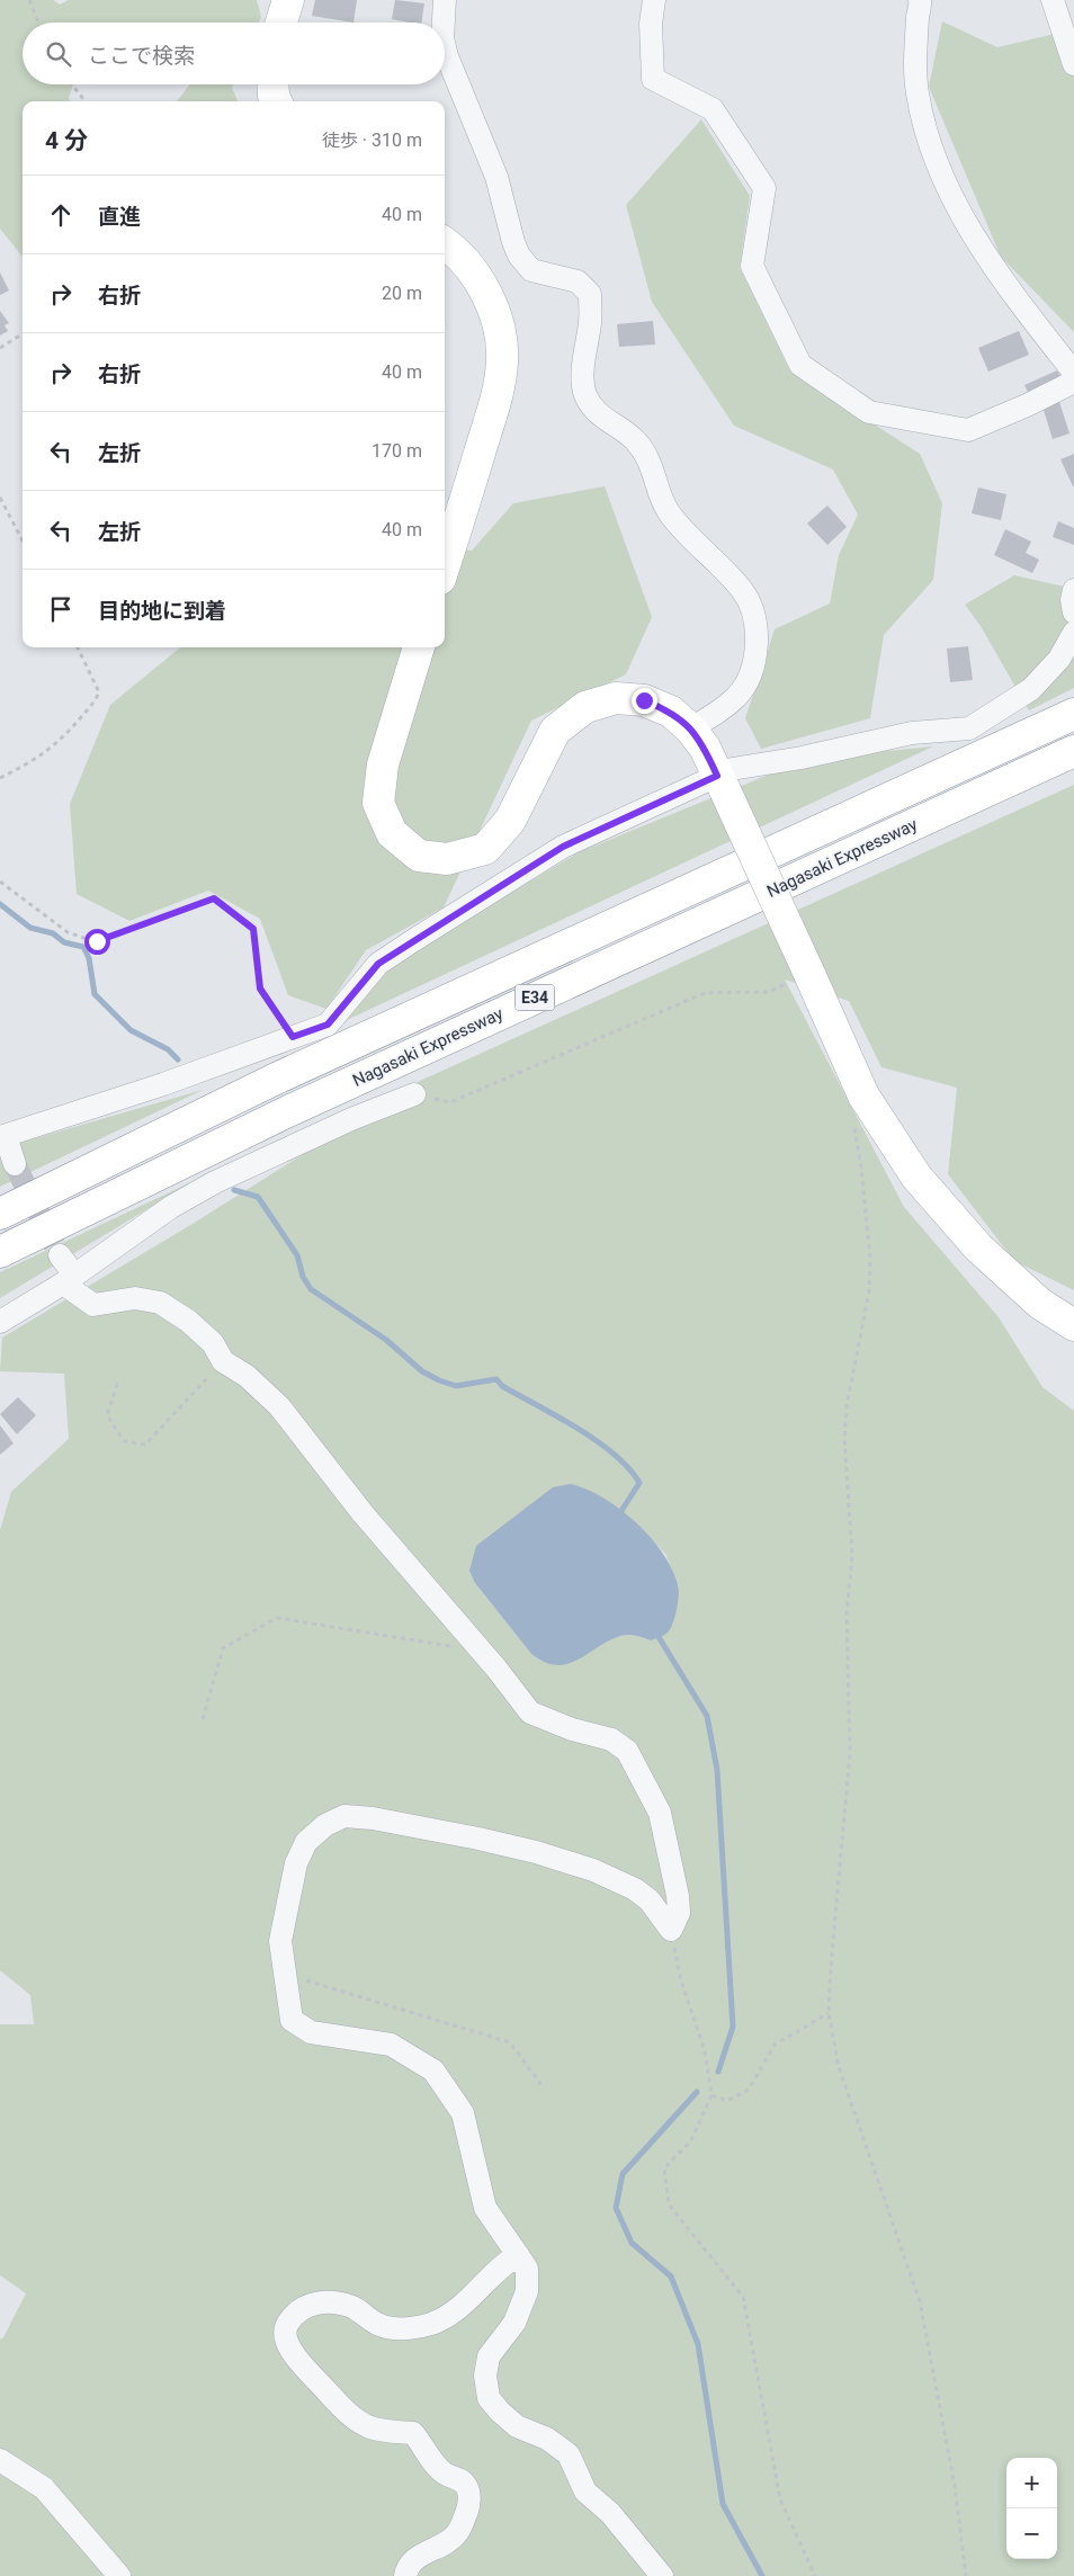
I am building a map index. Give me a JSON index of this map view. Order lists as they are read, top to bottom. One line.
{"streets":{"main road":["Nagasaki Expressway","E34"]},"page":{"search":"ここで検索","heading":["4 分","徒歩 · 310 m"],"list":[["直進","40 m"],["右折","20 m"],["右折","40 m"],["左折","170 m"],["左折","40 m"],"目的地に到着"],"map_buttons":["+","−"]}}
